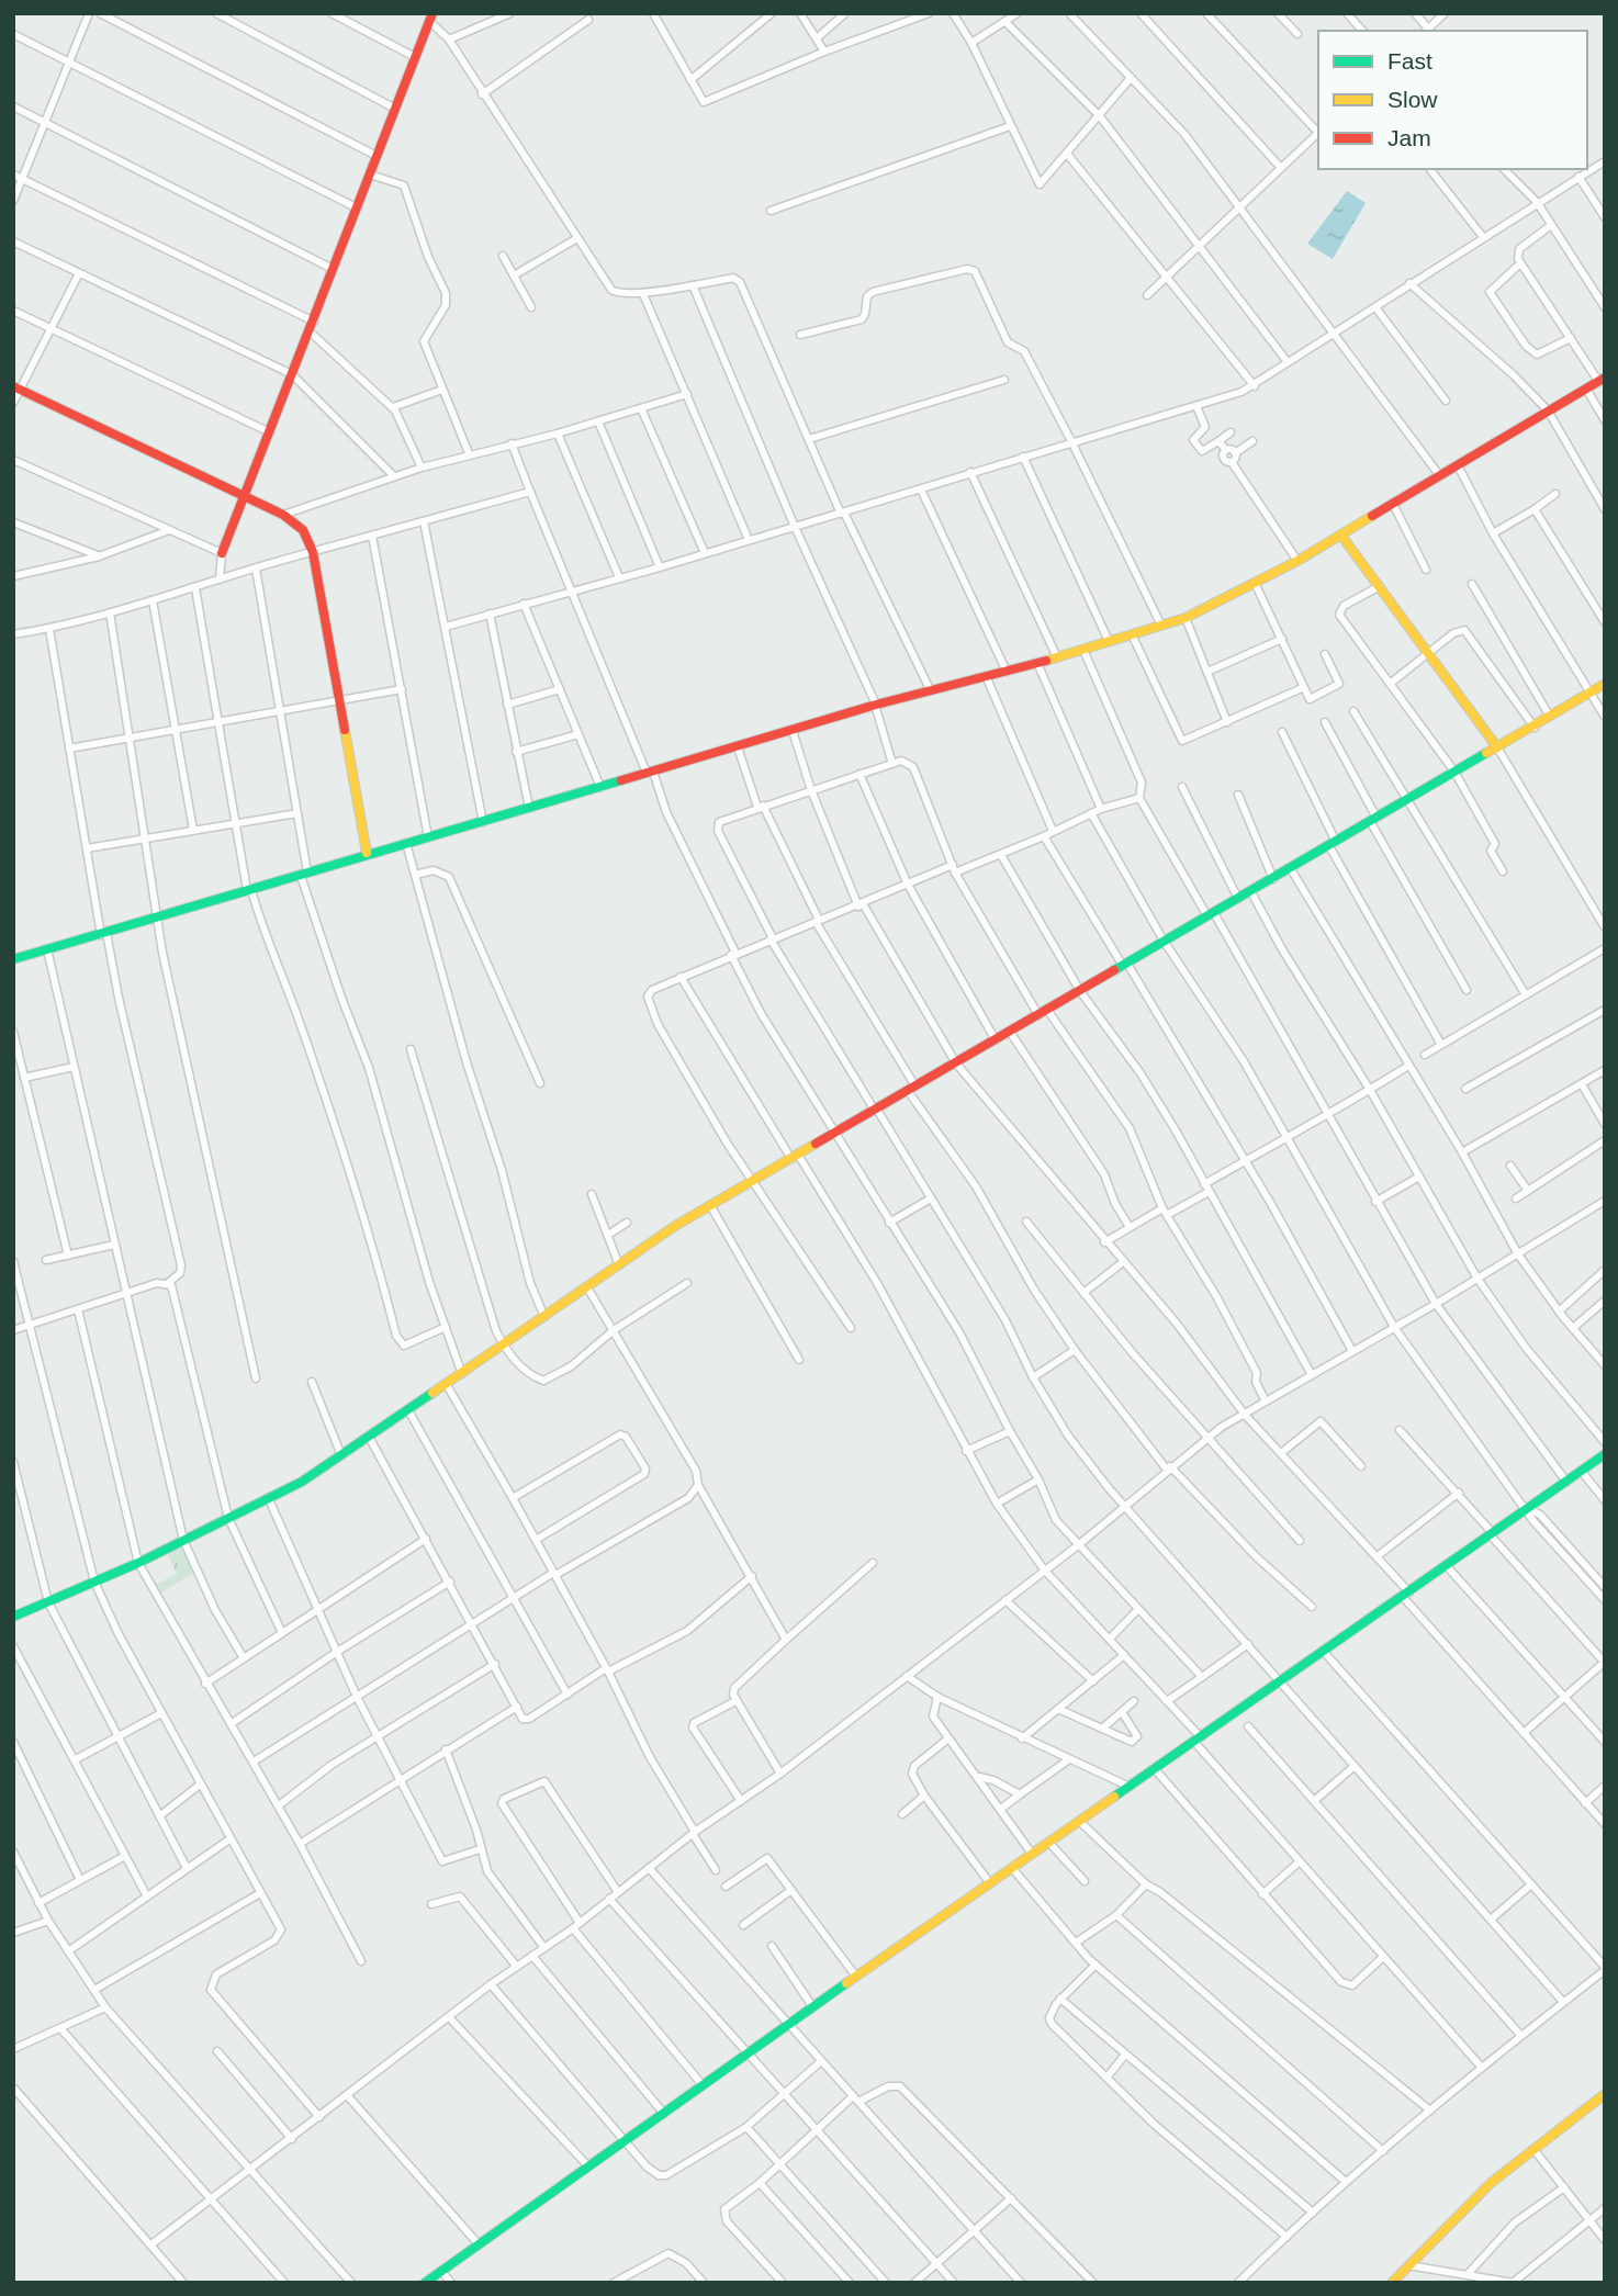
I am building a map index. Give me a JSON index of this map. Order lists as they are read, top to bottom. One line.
{"legend":["Fast","Slow","Jam"]}
